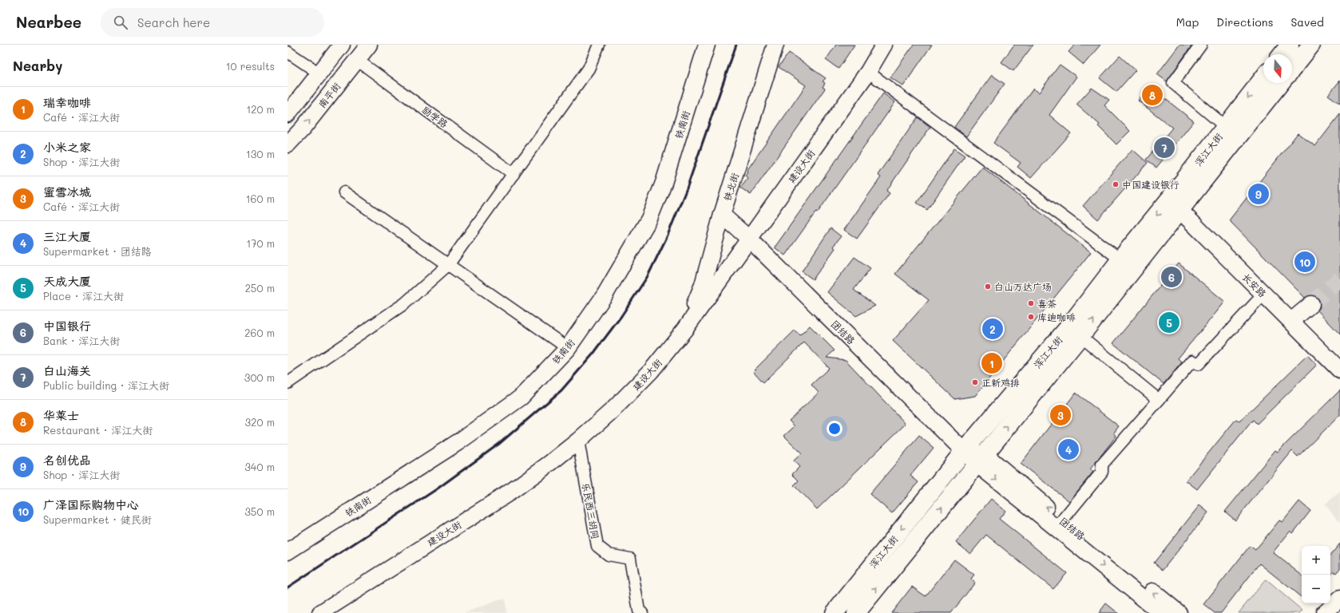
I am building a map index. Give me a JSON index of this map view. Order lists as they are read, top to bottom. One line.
{"streets":{"main road":["浑江大街"],"street":["南平街","励学路","铁南街","建设大街","铁北街","长安路","团结路","乐民西三胡同"]},"crossings":[["南平街","励学路"],["浑江大街","长安路"],["浑江大街","团结路"],["建设大街","铁北街"],["建设大街","团结路"],["建设大街","乐民西三胡同"],["铁北街","团结路"]],"places":["中国建设银行","白山万达广场","喜茶","库迪咖啡","正新鸡排"],"north":"bottom","page":{"header":"Nearbee","search":"Search here","nav":["Map","Directions","Saved"],"heading":["Nearby","10 results"],"pins":["8","7","9","10","6","5","2","1","3","4"],"list":[{"mark":"1","name":"瑞幸咖啡","note":"Café · 浑江大街","value":"120 m"},{"mark":"2","name":"小米之家","note":"Shop · 浑江大街","value":"130 m"},{"mark":"3","name":"蜜雪冰城","note":"Café · 浑江大街","value":"160 m"},{"mark":"4","name":"三江大厦","note":"Supermarket · 团结路","value":"170 m"},{"mark":"5","name":"天成大厦","note":"Place · 浑江大街","value":"250 m"},{"mark":"6","name":"中国银行","note":"Bank · 浑江大街","value":"260 m"},{"mark":"7","name":"白山海关","note":"Public building · 浑江大街","value":"300 m"},{"mark":"8","name":"华莱士","note":"Restaurant · 浑江大街","value":"320 m"},{"mark":"9","name":"名创优品","note":"Shop · 浑江大街","value":"340 m"},{"mark":"10","name":"广泽国际购物中心","note":"Supermarket · 健民街","value":"350 m"}],"map_buttons":["+","−"]}}
